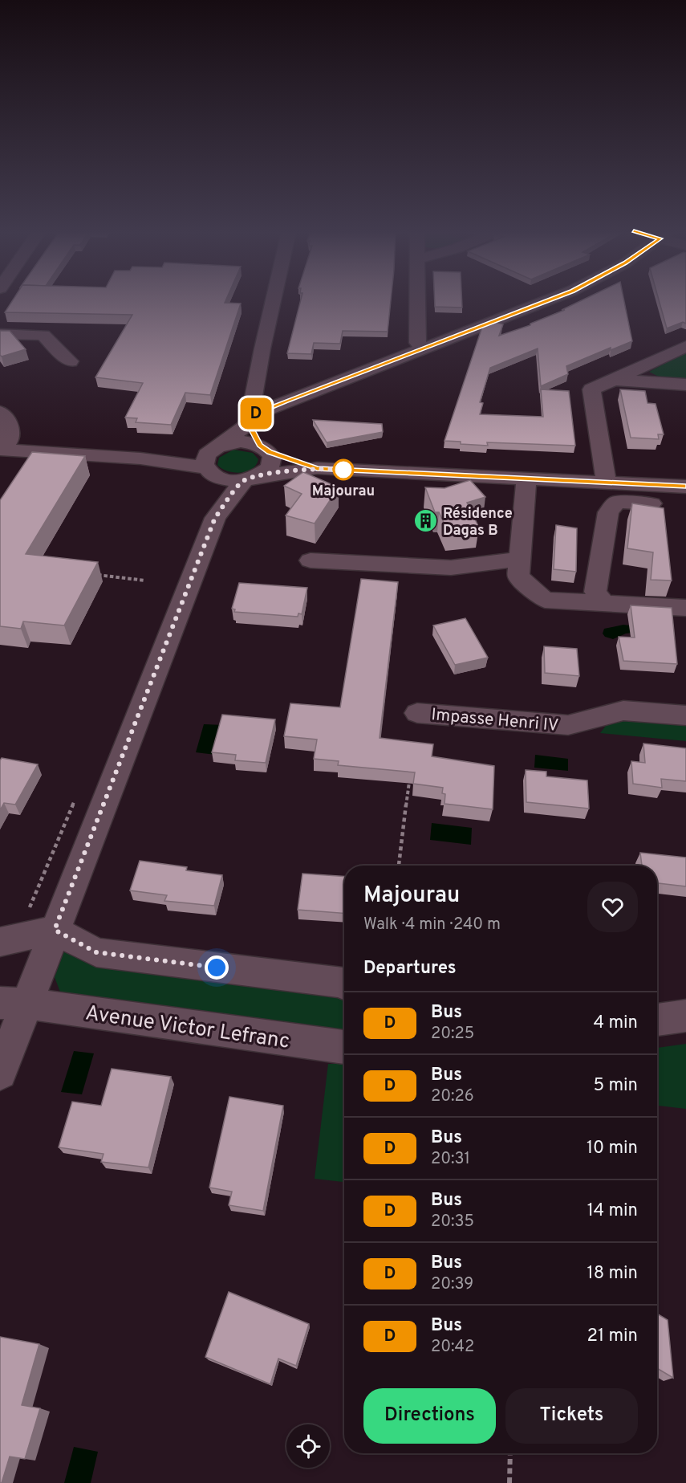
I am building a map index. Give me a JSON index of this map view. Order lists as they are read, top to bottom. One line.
{"streets":{"street":["Impasse Henri IV","Avenue Victor Lefranc"]},"places":{"other":["Majourau"],"building":["Résidence Dagas B"]},"lines":["bus line D"],"page":{"on_map":"D","heading":[["Majourau","Walk · 4 min · 240 m"],"Departures"],"list":[{"mark":"D","name":"Bus","note":"20:25","value":"4 min"},{"mark":"D","name":"Bus","note":"20:26","value":"5 min"},{"mark":"D","name":"Bus","note":"20:31","value":"10 min"},{"mark":"D","name":"Bus","note":"20:35","value":"14 min"},{"mark":"D","name":"Bus","note":"20:39","value":"18 min"},{"mark":"D","name":"Bus","note":"20:42","value":"21 min"}],"buttons":["Directions","Tickets"]}}
